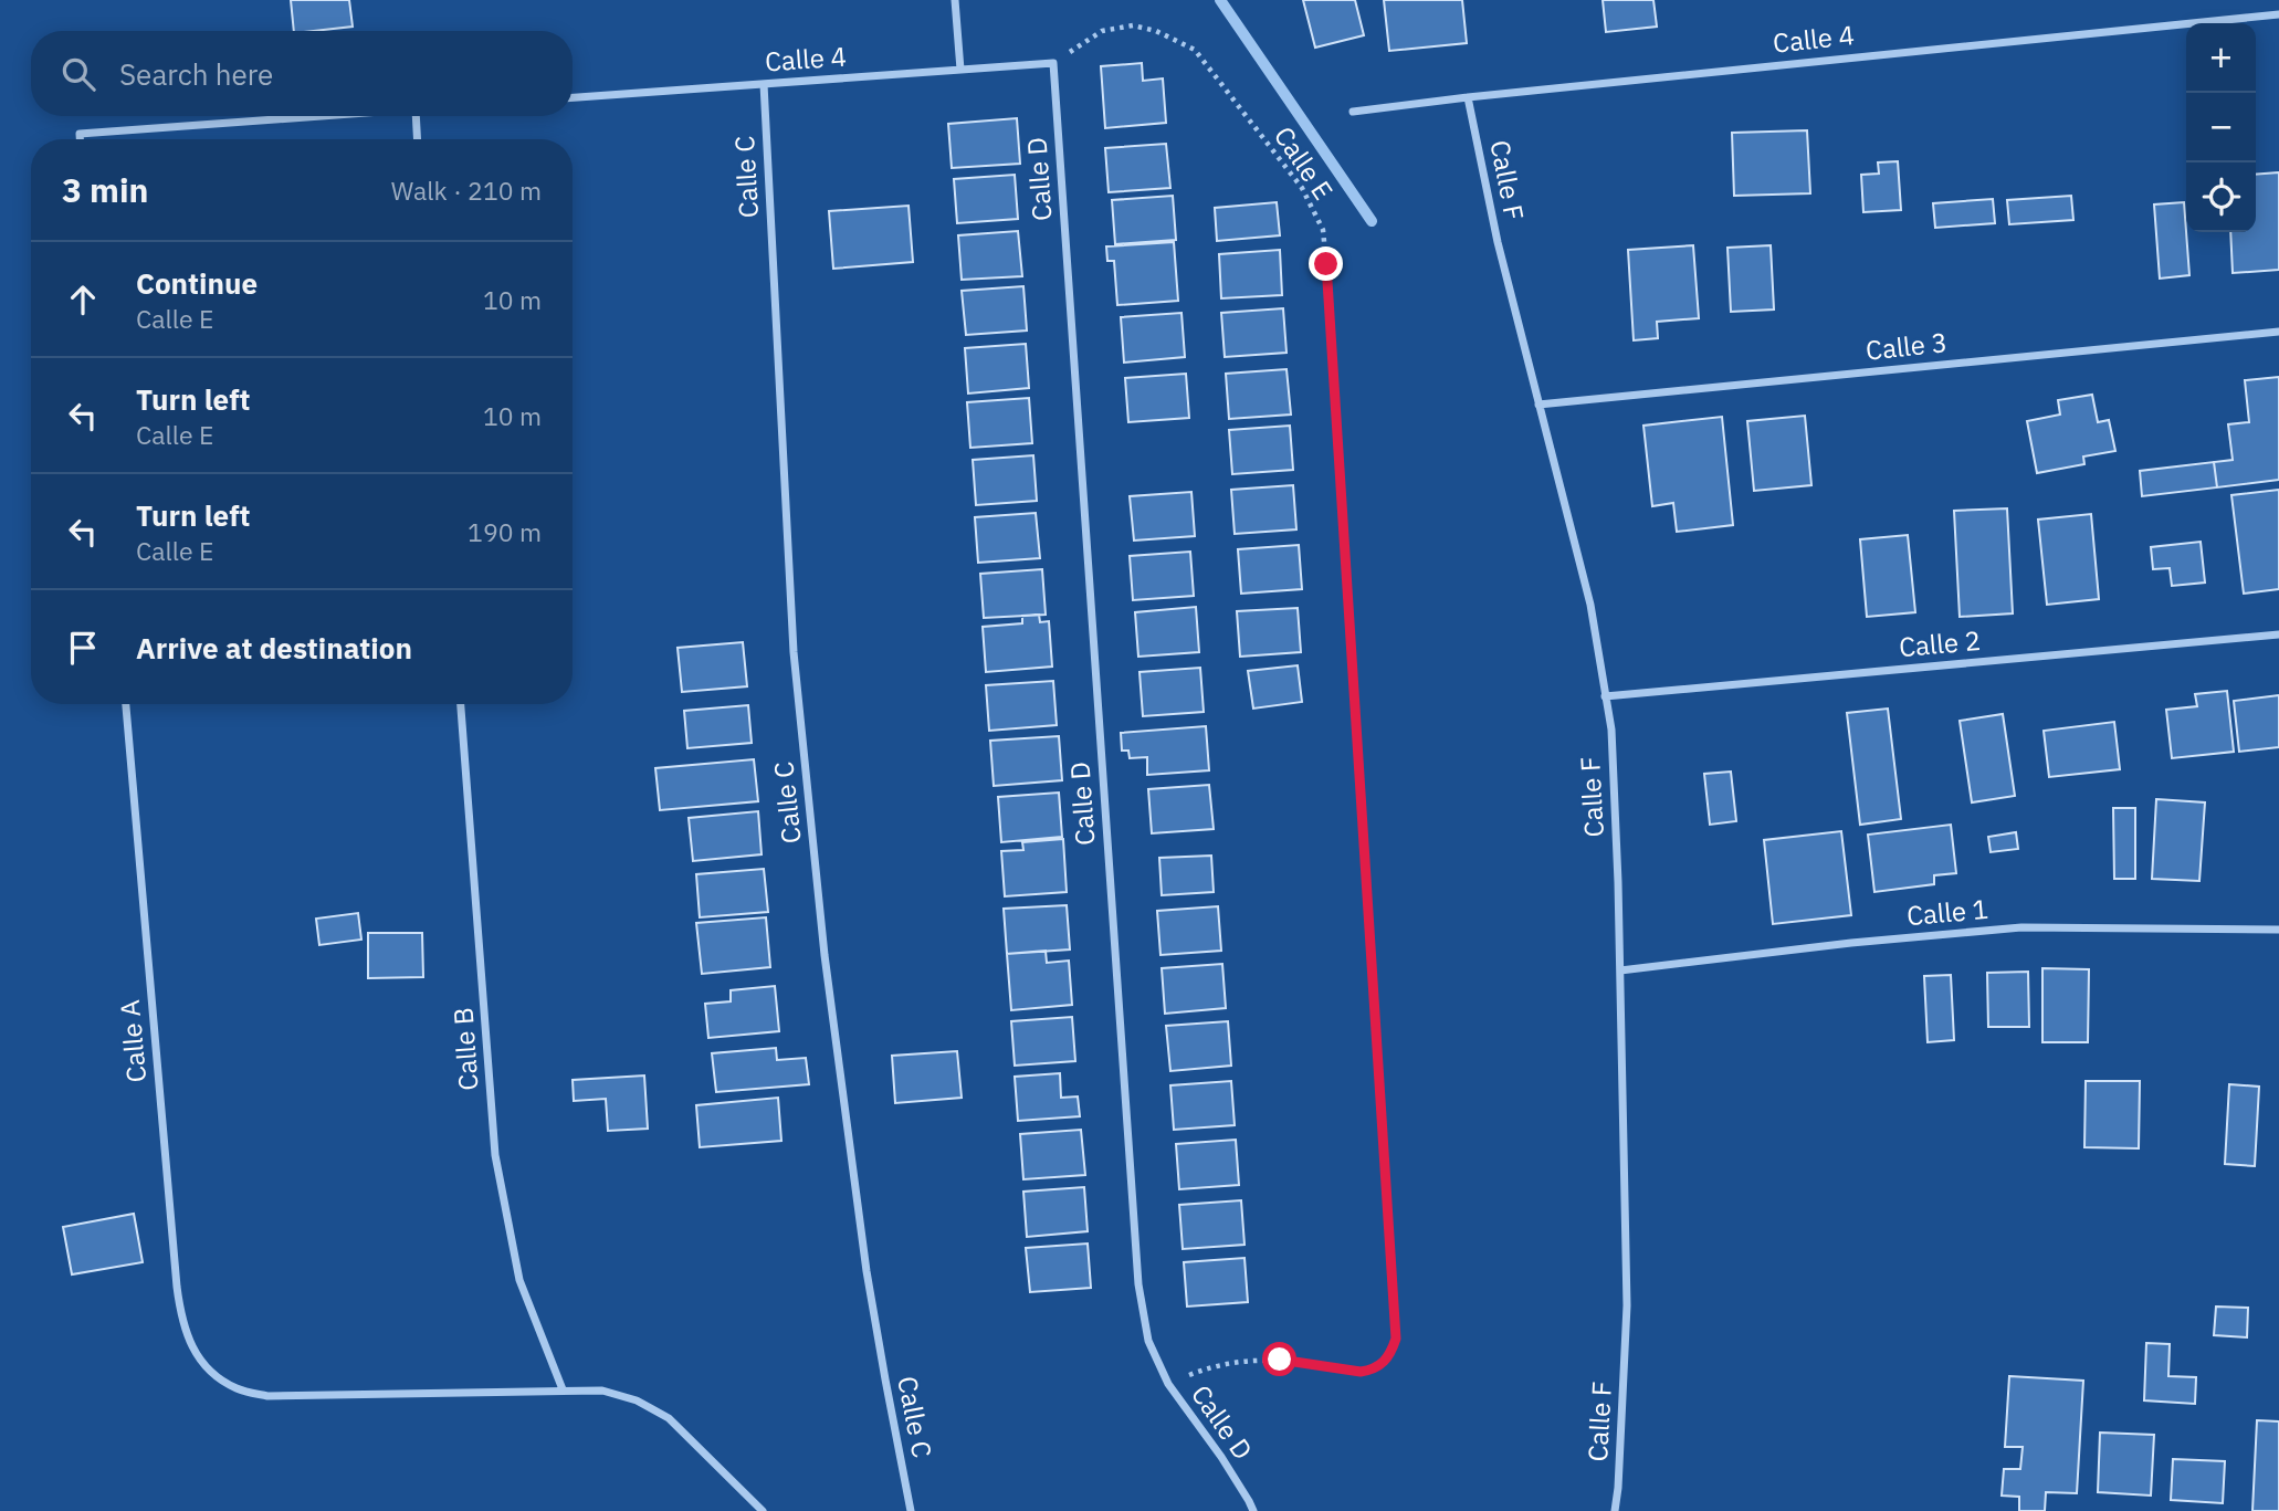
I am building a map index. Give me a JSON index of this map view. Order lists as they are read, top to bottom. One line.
{"streets":{"street":["Calle 4","Calle C","Calle D","Calle F","Calle 3","Calle 2","Calle 1","Calle A","Calle B"],"path":["Calle E"]},"crossings":[["Calle 4","Calle E"],["Calle 4","Calle C"],["Calle 4","Calle D"],["Calle 4","Calle F"],["Calle E","Calle D"],["Calle F","Calle 3"],["Calle F","Calle 2"],["Calle F","Calle 1"],["Calle A","Calle B"]],"page":{"map_buttons":["+","−"],"search":"Search here","heading":["3 min","Walk · 210 m"],"list":[["Continue","Calle E","10 m"],["Turn left","Calle E","10 m"],["Turn left","Calle E","190 m"],"Arrive at destination"]}}
